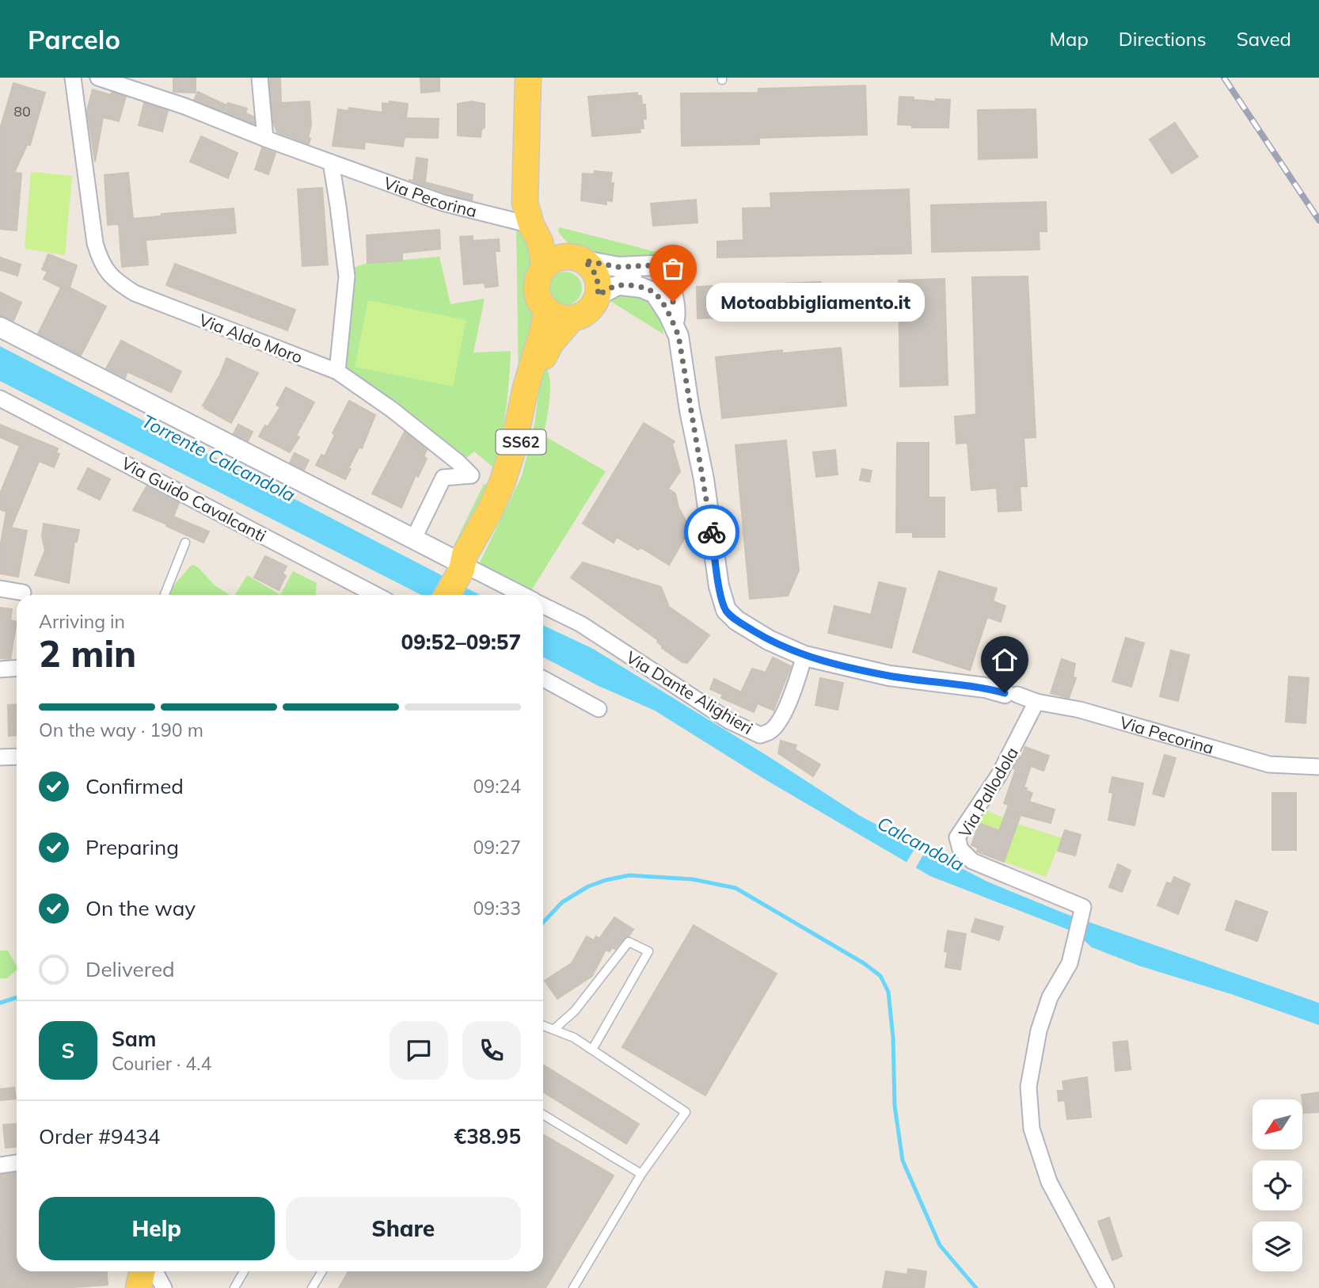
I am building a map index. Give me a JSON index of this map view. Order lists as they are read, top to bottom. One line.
{"streets":{"main road":["SS62"],"street":["Via Pecorina","Via Aldo Moro","Via Guido Cavalcanti","Via Dante Alighieri","Via Pallodola"]},"crossings":[["Via Pecorina","Via Dante Alighieri"],["Via Pecorina","Via Pallodola"]],"water":["Torrente Calcandola","Calcandola"],"places":["Motoabbigliamento.it"],"house_numbers":["80"],"north":"bottom left","page":{"header":"Parcelo","nav":["Map","Directions","Saved"],"bubble":"Motoabbigliamento.it","heading":["2 min","Arriving in","09:52–09:57"],"panel":["Sam","Courier · 4.4","Order #9434","€38.95"],"bar":"On the way · 190 m","list":[["Confirmed","09:24"],["Preparing","09:27"],["On the way","09:33"],"Delivered"],"round":"S","buttons":["Help","Share"]}}
